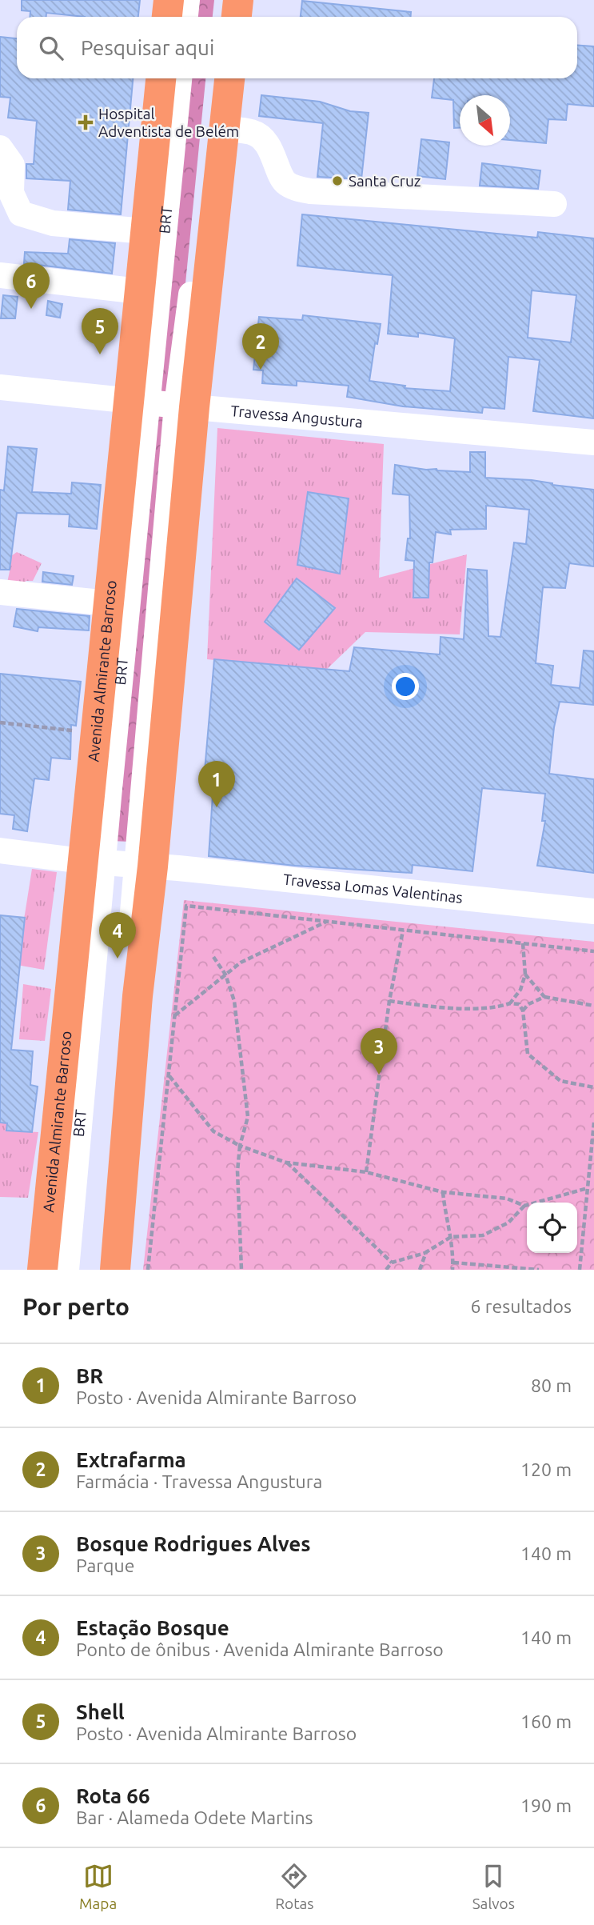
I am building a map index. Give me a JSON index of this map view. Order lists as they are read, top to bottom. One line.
{"streets":{"highway":["Avenida Almirante Barroso"],"street":["BRT","Travessa Angustura","Travessa Lomas Valentinas"]},"crossings":[["BRT","Travessa Angustura"],["BRT","Avenida Almirante Barroso"],["BRT","Travessa Lomas Valentinas"],["Travessa Angustura","Avenida Almirante Barroso"],["Avenida Almirante Barroso","Travessa Lomas Valentinas"]],"places":{"health":["Hospital Adventista de Belém"],"other":["Santa Cruz"]},"north":"bottom right","page":{"search":"Pesquisar aqui","pins":["6","5","2","1","4","3"],"heading":["Por perto","6 resultados"],"list":[{"mark":"1","name":"BR","note":"Posto · Avenida Almirante Barroso","value":"80 m"},{"mark":"2","name":"Extrafarma","note":"Farmácia · Travessa Angustura","value":"120 m"},{"mark":"3","name":"Bosque Rodrigues Alves","note":"Parque","value":"140 m"},{"mark":"4","name":"Estação Bosque","note":"Ponto de ônibus · Avenida Almirante Barroso","value":"140 m"},{"mark":"5","name":"Shell","note":"Posto · Avenida Almirante Barroso","value":"160 m"},{"mark":"6","name":"Rota 66","note":"Bar · Alameda Odete Martins","value":"190 m"}],"nav":["Mapa","Rotas","Salvos"]}}
